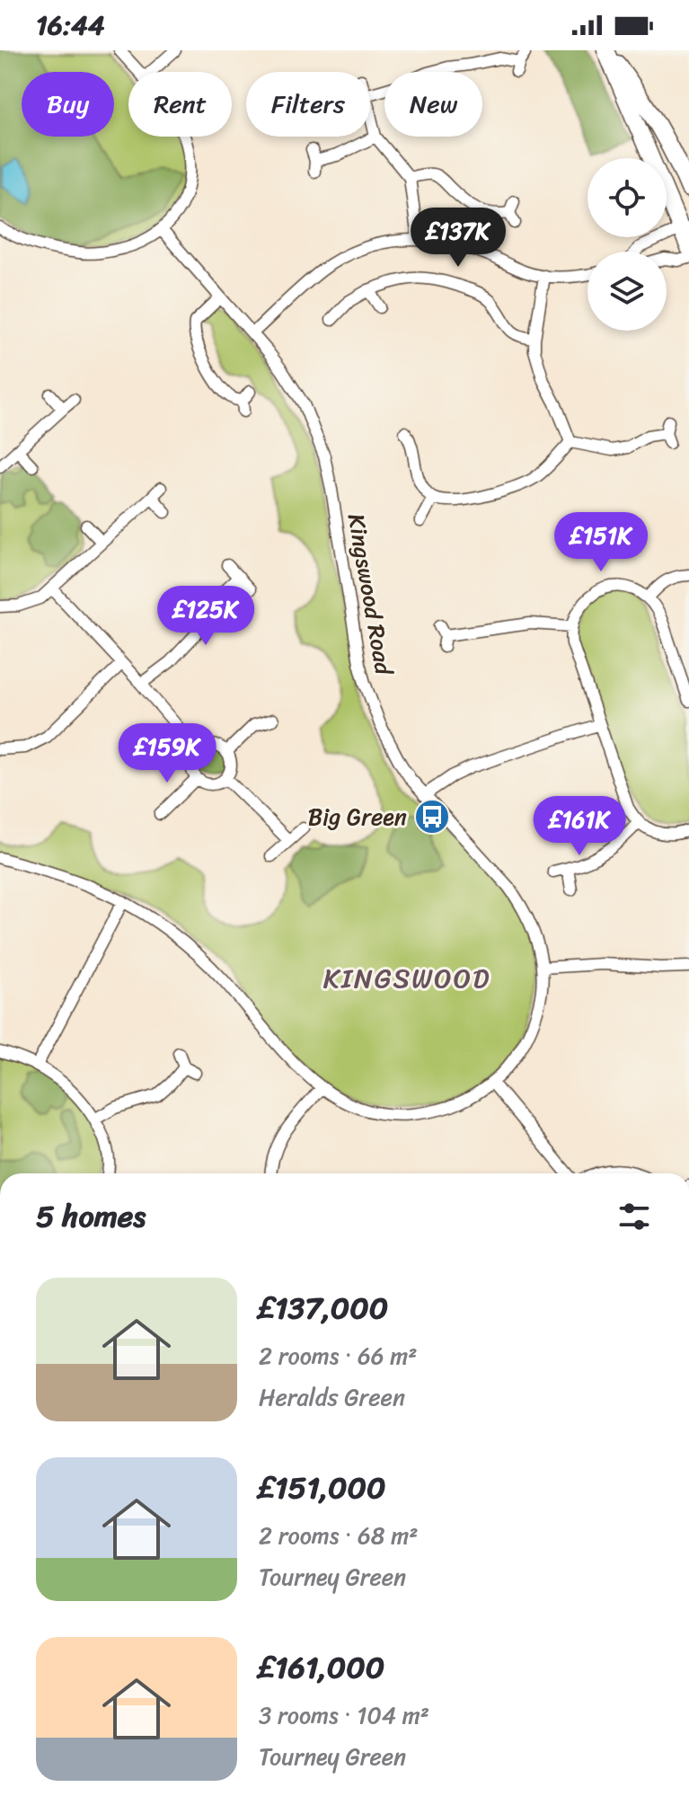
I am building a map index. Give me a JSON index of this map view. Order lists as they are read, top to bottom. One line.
{"streets":{"street":["Kingswood Road"]},"districts":["KINGSWOOD"],"places":{"bus stop":["Big Green"]},"page":{"status":"16:44","chip":["Buy","Rent","Filters","New"],"price":["£137K","£151K","£125K","£159K","£161K"],"heading":"5 homes","list":[{"name":"£137,000","note":"2 rooms · 66 m² · Heralds Green"},{"name":"£151,000","note":"2 rooms · 68 m² · Tourney Green"},{"name":"£161,000","note":"3 rooms · 104 m² · Tourney Green"}]}}
